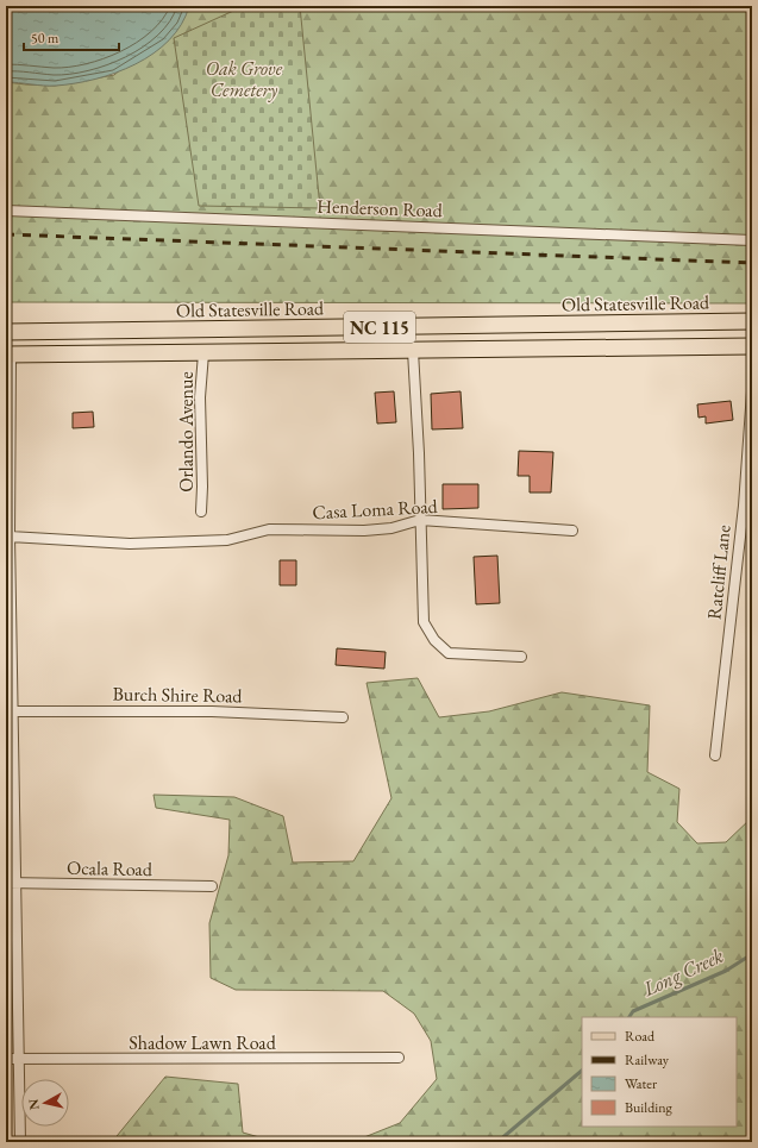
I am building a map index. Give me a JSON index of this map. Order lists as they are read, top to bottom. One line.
{"streets":{"main road":["Old Statesville Road","NC 115"],"street":["Henderson Road","Orlando Avenue","Casa Loma Road","Ratcliff Lane","Burch Shire Road","Ocala Road","Shadow Lawn Road"]},"crossings":[["NC 115","Orlando Avenue"]],"water":["Long Creek"],"parks":["Oak Grove Cemetery"],"legend":["Road","Railway","Water","Building"],"scale_bar":"50 m","north":"left"}
